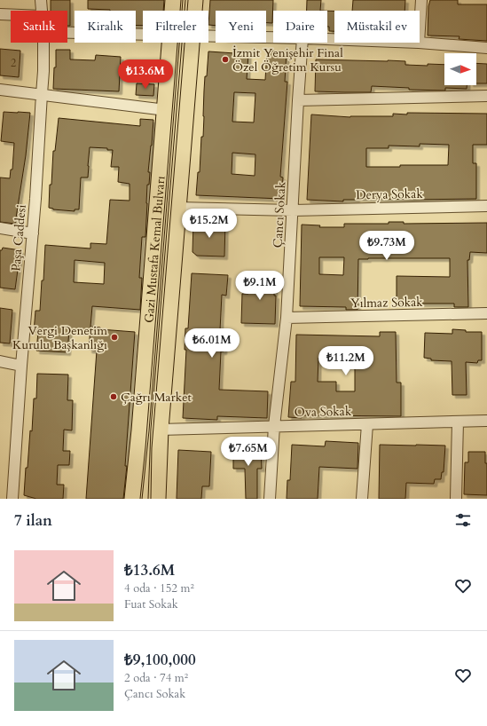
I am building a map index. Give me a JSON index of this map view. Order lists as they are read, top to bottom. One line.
{"streets":{"main road":["Gazi Mustafa Kemal Bulvarı"],"street":["Derya Sokak","Çancı Sokak","Paşa Caddesi","Yılmaz Sokak","Ova Sokak"]},"crossings":[["Derya Sokak","Çancı Sokak"],["Derya Sokak","Gazi Mustafa Kemal Bulvarı"],["Çancı Sokak","Yılmaz Sokak"],["Çancı Sokak","Ova Sokak"],["Gazi Mustafa Kemal Bulvarı","Ova Sokak"]],"places":["İzmit Yenişehir Final Özel Öğretim Kursu","Vergi Denetim Kurulu Başkanlığı","Çağrı Market"],"house_numbers":["2"],"north":"right","page":{"chip":["Satılık","Kiralık","Filtreler","Yeni","Daire","Müstakil ev"],"price":["₺13.6M","₺15.2M","₺9.73M","₺9.1M","₺6.01M","₺11.2M","₺7.65M"],"heading":"7 ilan","list":[{"name":"₺13.6M","note":"4 oda · 152 m² · Fuat Sokak"},{"name":"₺9,100,000","note":"2 oda · 74 m² · Çancı Sokak"}]}}
